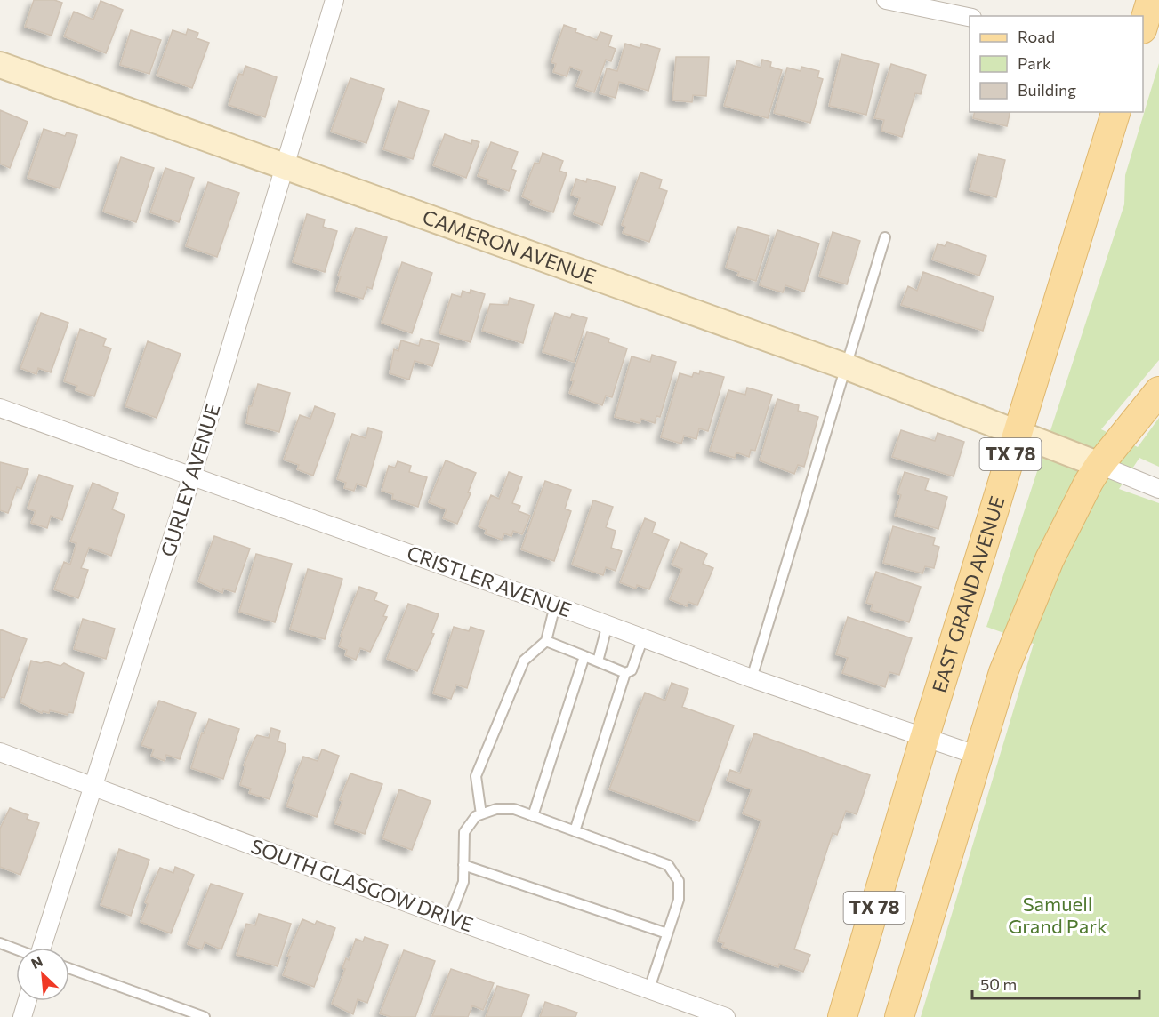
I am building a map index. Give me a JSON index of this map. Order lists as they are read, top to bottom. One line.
{"streets":{"main road":["TX 78","EAST GRAND AVENUE"],"street":["CAMERON AVENUE","GURLEY AVENUE","CRISTLER AVENUE","SOUTH GLASGOW DRIVE"]},"crossings":[["CAMERON AVENUE","TX 78"],["CAMERON AVENUE","GURLEY AVENUE"],["CAMERON AVENUE","EAST GRAND AVENUE"],["TX 78","CRISTLER AVENUE"],["GURLEY AVENUE","CRISTLER AVENUE"],["GURLEY AVENUE","SOUTH GLASGOW DRIVE"],["CRISTLER AVENUE","EAST GRAND AVENUE"]],"parks":["Samuell Grand Park"],"legend":["Road","Park","Building"],"scale_bar":"50 m","north":"top left"}
